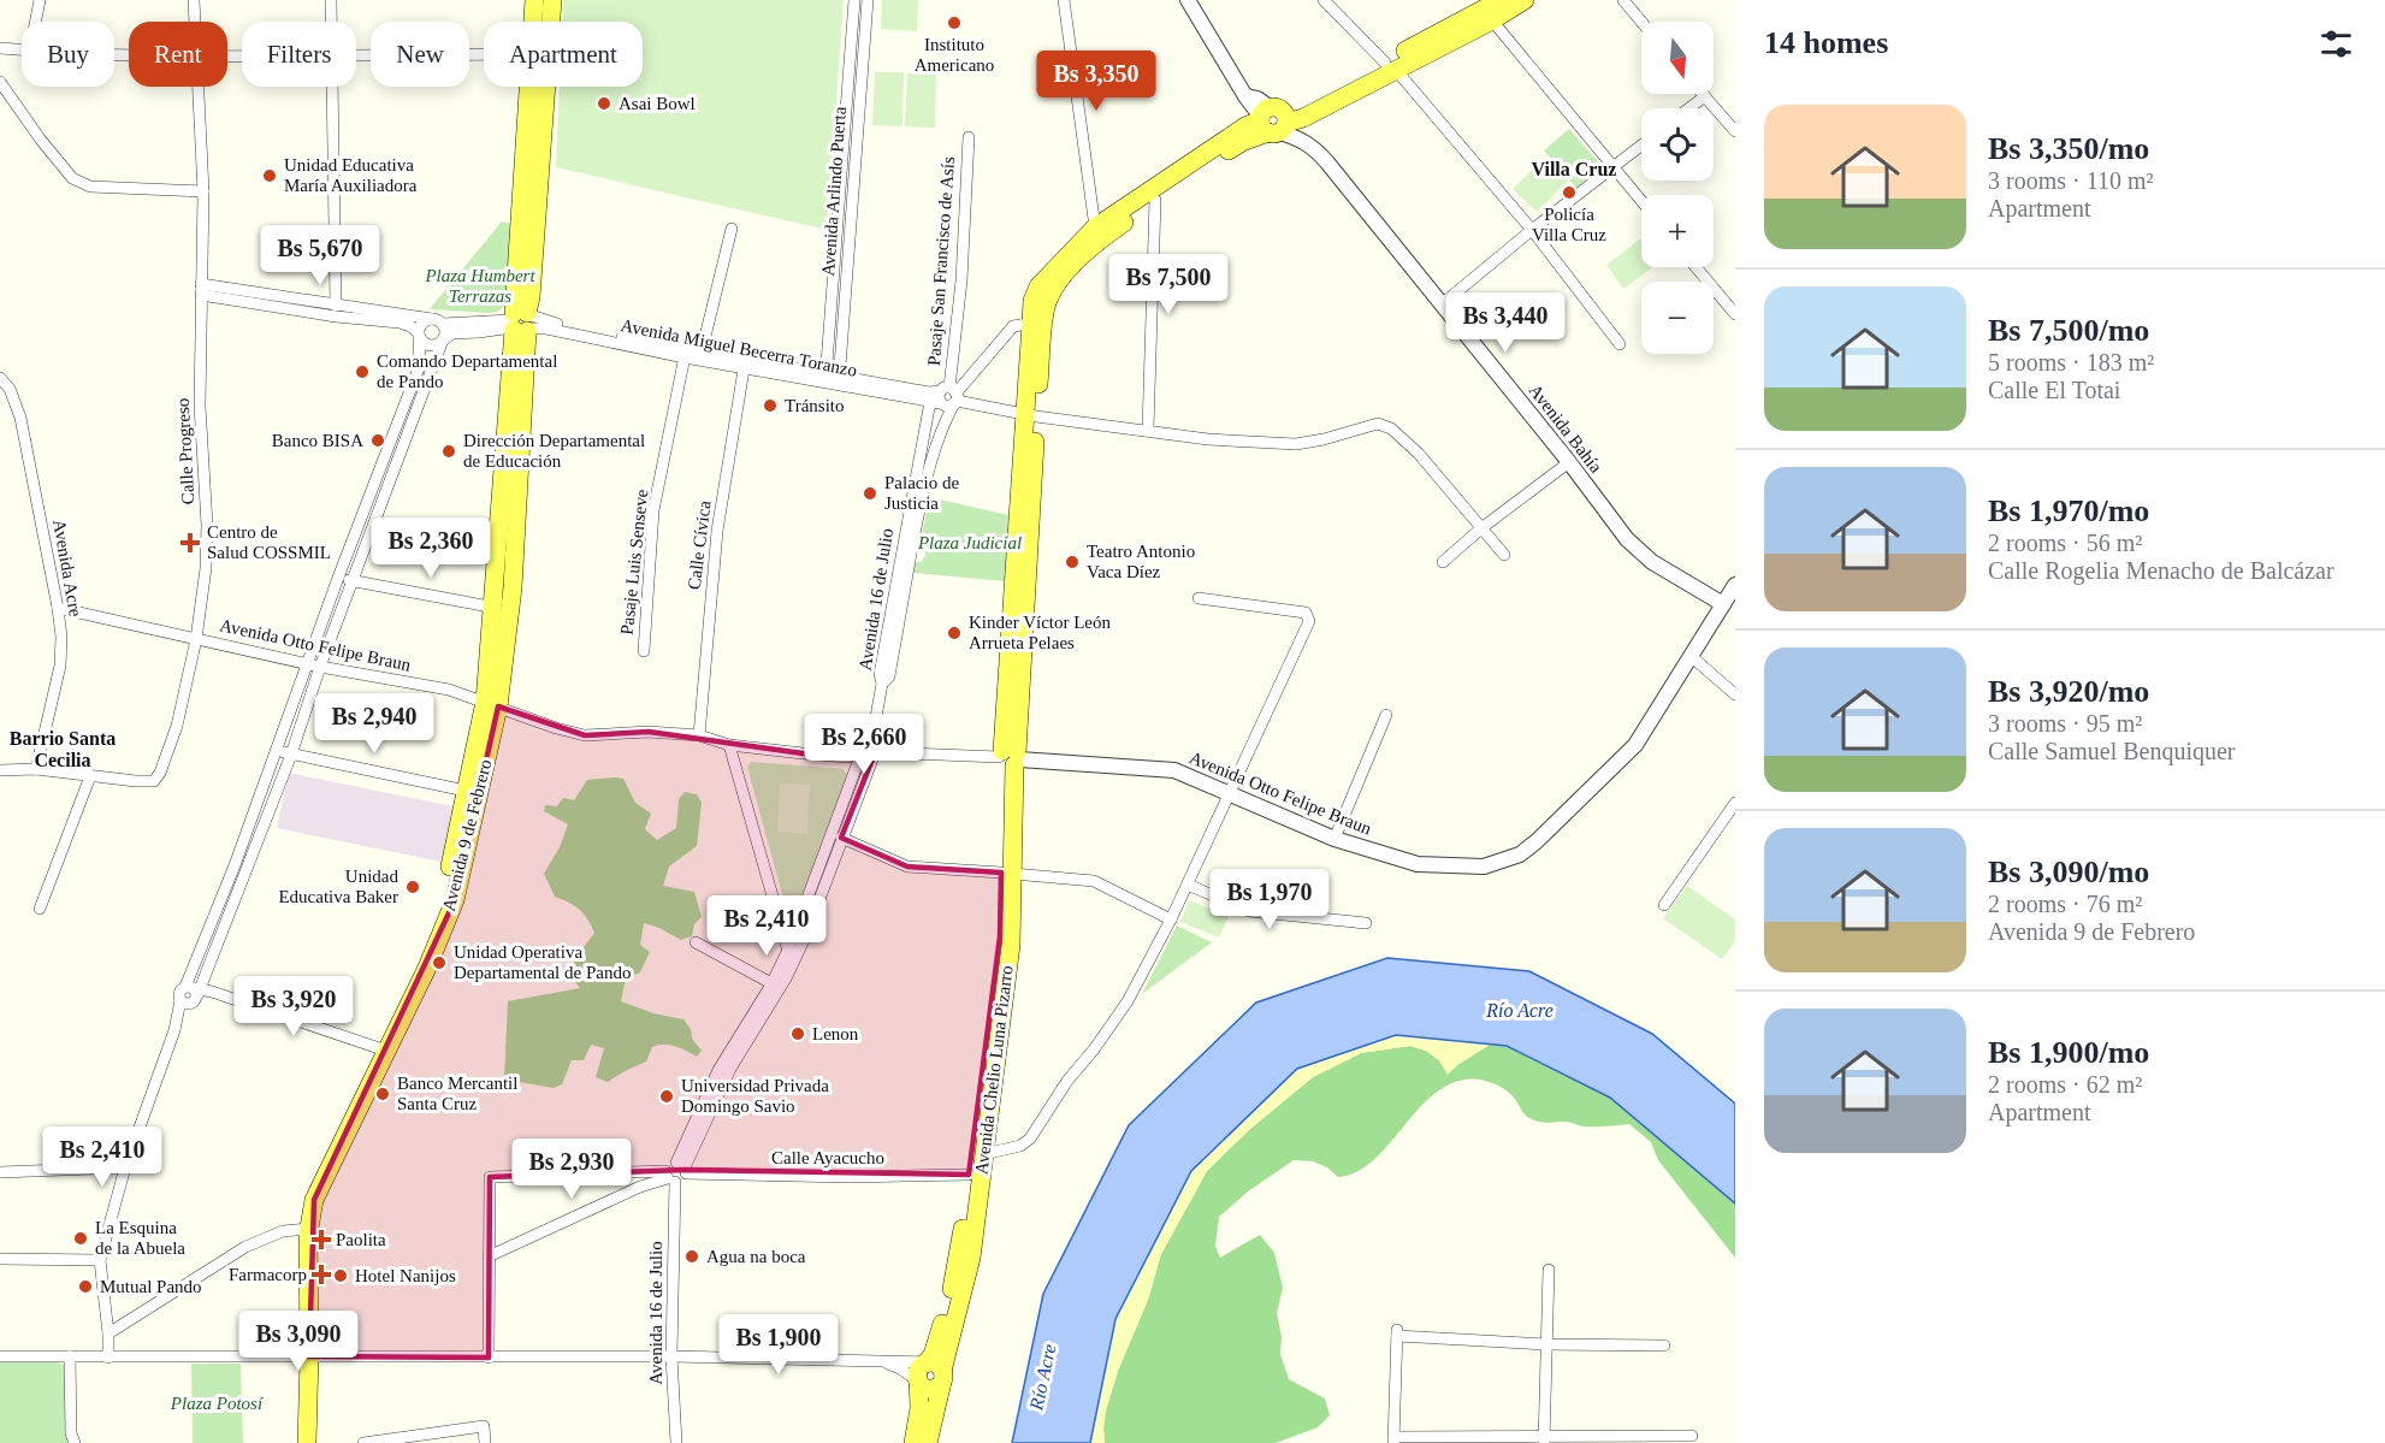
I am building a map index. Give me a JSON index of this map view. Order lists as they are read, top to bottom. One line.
{"streets":{"main road":["Avenida 9 de Febrero","Avenida Chelio Luna Pizarro"],"street":["Avenida Arlindo Puerta","Pasaje San Francisco de Asís","Avenida Miguel Becerra Toranzo","Avenida Bahía","Calle Progreso","Calle Cívica","Pasaje Luis Senseve","Avenida Acre","Avenida 16 de Julio","Avenida Otto Felipe Braun","Calle Ayacucho"]},"crossings":[["Avenida Arlindo Puerta","Avenida Miguel Becerra Toranzo"],["Pasaje San Francisco de Asís","Avenida Miguel Becerra Toranzo"],["Pasaje San Francisco de Asís","Avenida 16 de Julio"],["Avenida Miguel Becerra Toranzo","Calle Progreso"],["Avenida Miguel Becerra Toranzo","Calle Cívica"],["Avenida Miguel Becerra Toranzo","Pasaje Luis Senseve"],["Avenida Miguel Becerra Toranzo","Avenida 16 de Julio"],["Avenida Miguel Becerra Toranzo","Avenida 9 de Febrero"],["Avenida Miguel Becerra Toranzo","Avenida Chelio Luna Pizarro"],["Avenida Bahía","Avenida Otto Felipe Braun"],["Avenida Bahía","Avenida Chelio Luna Pizarro"],["Calle Progreso","Avenida Acre"],["Calle Progreso","Avenida Otto Felipe Braun"],["Calle Cívica","Avenida Otto Felipe Braun"],["Avenida Acre","Avenida Otto Felipe Braun"],["Avenida 16 de Julio","Avenida Otto Felipe Braun"],["Avenida 16 de Julio","Avenida Chelio Luna Pizarro"],["Avenida 16 de Julio","Calle Ayacucho"],["Avenida Otto Felipe Braun","Avenida 9 de Febrero"],["Avenida Otto Felipe Braun","Avenida Chelio Luna Pizarro"],["Avenida Chelio Luna Pizarro","Calle Ayacucho"]],"districts":["Villa Cruz","Barrio Santa Cecilia"],"water":["Río Acre"],"parks":["Plaza Humbert Terrazas","Plaza Judicial","Plaza Potosí"],"places":{"other":["Instituto Americano","Asai Bowl","Unidad Educativa María Auxiliadora","Policía Villa Cruz","Comando Departamental de Pando","Tránsito","Banco BISA","Dirección Departamental de Educación","Palacio de Justicia","Teatro Antonio Vaca Díez","Kinder Víctor León Arrueta Pelaes","Unidad Educativa Baker","Unidad Operativa Departamental de Pando","Lenon","Banco Mercantil Santa Cruz","Universidad Privada Domingo Savio","La Esquina de la Abuela","Agua na boca","Hotel Nanijos","Mutual Pando"],"health":["Centro de Salud COSSMIL","Paolita","Farmacorp"]},"north":"bottom","page":{"heading":"14 homes","map_buttons":["+","−"],"chip":["Buy","Rent","Filters","New","Apartment"],"price":["Bs 3,350","Bs 5,670","Bs 7,500","Bs 3,440","Bs 2,360","Bs 2,940","Bs 2,660","Bs 1,970","Bs 2,410","Bs 3,920","Bs 2,410","Bs 2,930","Bs 3,090","Bs 1,900"],"list":[{"name":"Bs 3,350/mo","note":"3 rooms · 110 m² · Apartment"},{"name":"Bs 7,500/mo","note":"5 rooms · 183 m² · Calle El Totai"},{"name":"Bs 1,970/mo","note":"2 rooms · 56 m² · Calle Rogelia Menacho de Balcázar"},{"name":"Bs 3,920/mo","note":"3 rooms · 95 m² · Calle Samuel Benquiquer"},{"name":"Bs 3,090/mo","note":"2 rooms · 76 m² · Avenida 9 de Febrero"},{"name":"Bs 1,900/mo","note":"2 rooms · 62 m² · Apartment"}]}}
